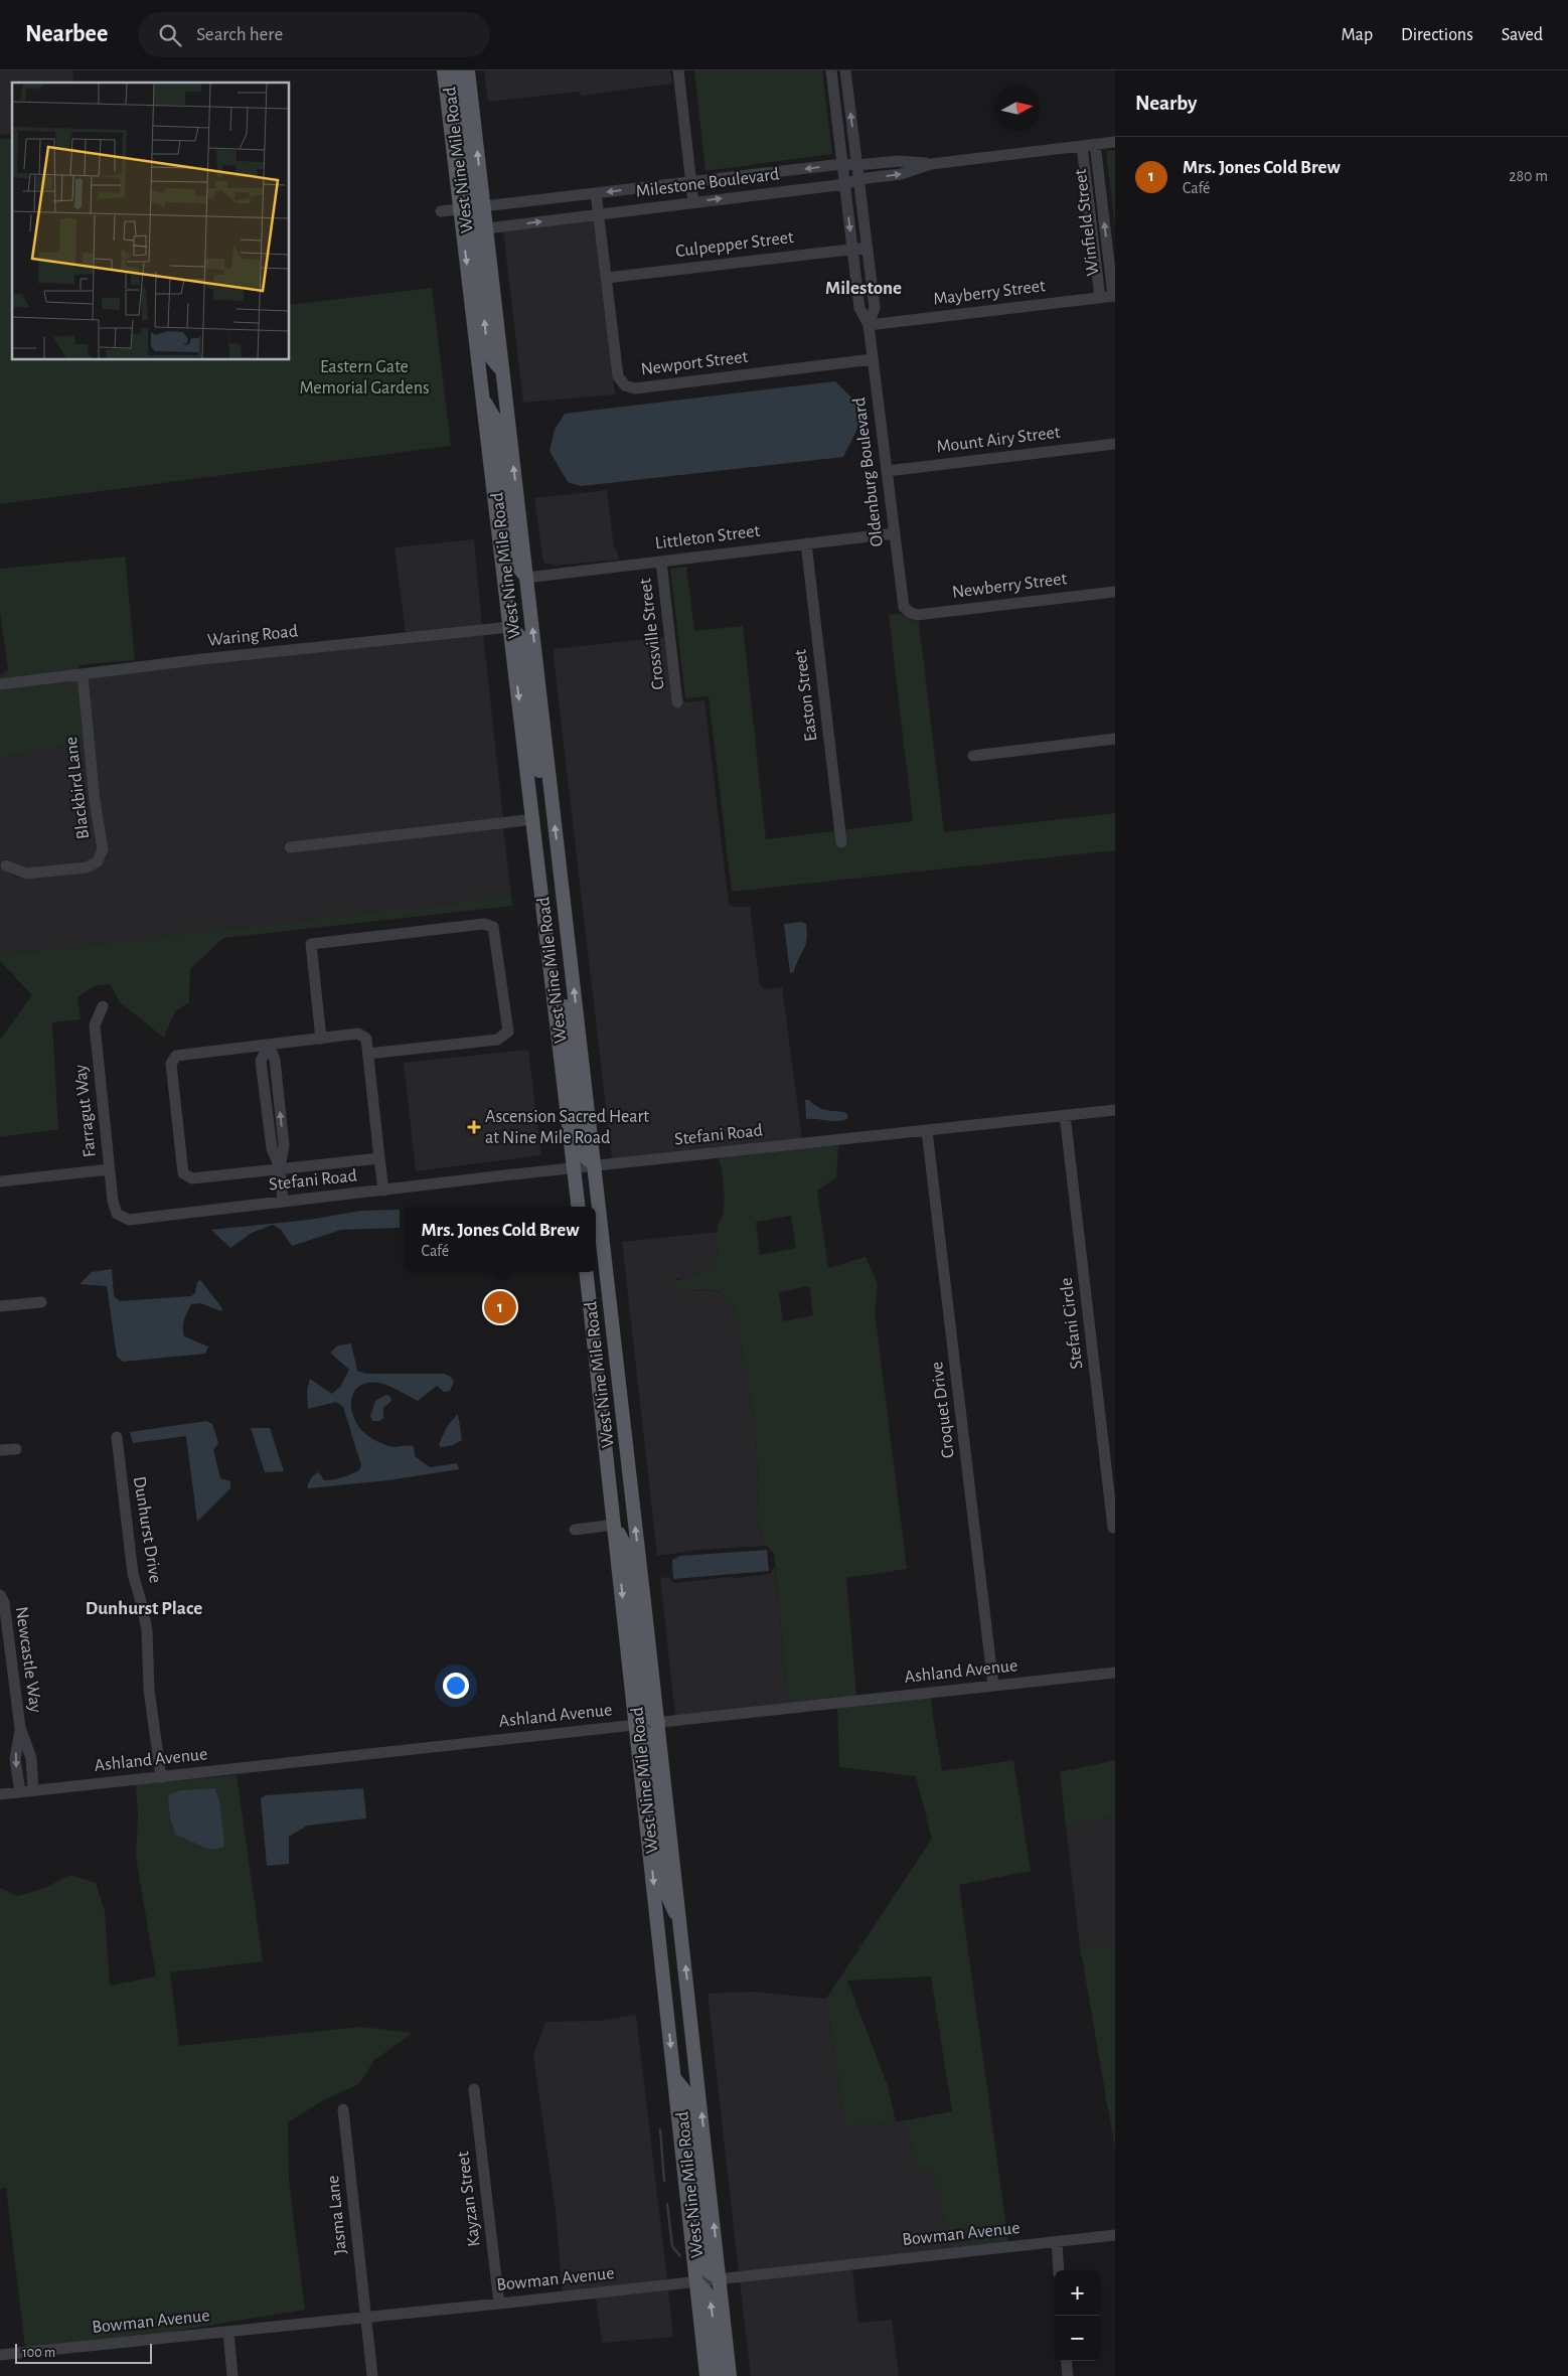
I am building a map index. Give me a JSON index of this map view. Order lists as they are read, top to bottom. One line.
{"streets":{"main road":["West Nine Mile Road"],"street":["Milestone Boulevard","Winfield Street","Culpepper Street","Mayberry Street","Newport Street","Mount Airy Street","Oldenburg Boulevard","Littleton Street","Newberry Street","Crossville Street","Waring Road","Easton Street","Blackbird Lane","Farragut Way","Stefani Road","Stefani Circle","Croquet Drive","Dunhurst Drive","Newcastle Way","Ashland Avenue","Kayzan Street","Jasma Lane","Bowman Avenue"]},"crossings":[["West Nine Mile Road","Milestone Boulevard"],["West Nine Mile Road","Littleton Street"],["West Nine Mile Road","Waring Road"],["West Nine Mile Road","Stefani Road"],["West Nine Mile Road","Ashland Avenue"],["West Nine Mile Road","Bowman Avenue"],["Milestone Boulevard","Winfield Street"],["Milestone Boulevard","Newport Street"],["Milestone Boulevard","Oldenburg Boulevard"],["Winfield Street","Mayberry Street"],["Culpepper Street","Newport Street"],["Culpepper Street","Oldenburg Boulevard"],["Mayberry Street","Oldenburg Boulevard"],["Newport Street","Oldenburg Boulevard"],["Mount Airy Street","Oldenburg Boulevard"],["Oldenburg Boulevard","Littleton Street"],["Oldenburg Boulevard","Newberry Street"],["Littleton Street","Crossville Street"],["Littleton Street","Easton Street"],["Waring Road","Blackbird Lane"],["Farragut Way","Stefani Road"],["Stefani Road","Stefani Circle"],["Stefani Road","Croquet Drive"],["Croquet Drive","Ashland Avenue"],["Dunhurst Drive","Ashland Avenue"],["Newcastle Way","Ashland Avenue"],["Kayzan Street","Bowman Avenue"],["Jasma Lane","Bowman Avenue"]],"districts":["Milestone","Dunhurst Place"],"parks":["Eastern Gate Memorial Gardens"],"places":{"health":["Ascension Sacred Heart at Nine Mile Road"]},"scale_bar":"100 m","north":"right","page":{"header":"Nearbee","search":"Search here","nav":["Map","Directions","Saved"],"heading":"Nearby","list":[{"mark":"1","name":"Mrs. Jones Cold Brew","note":"Café","value":"280 m"}],"popup":["Mrs. Jones Cold Brew","Café"],"pins":"1","map_buttons":["+","−"],"scale":"100 m"}}
